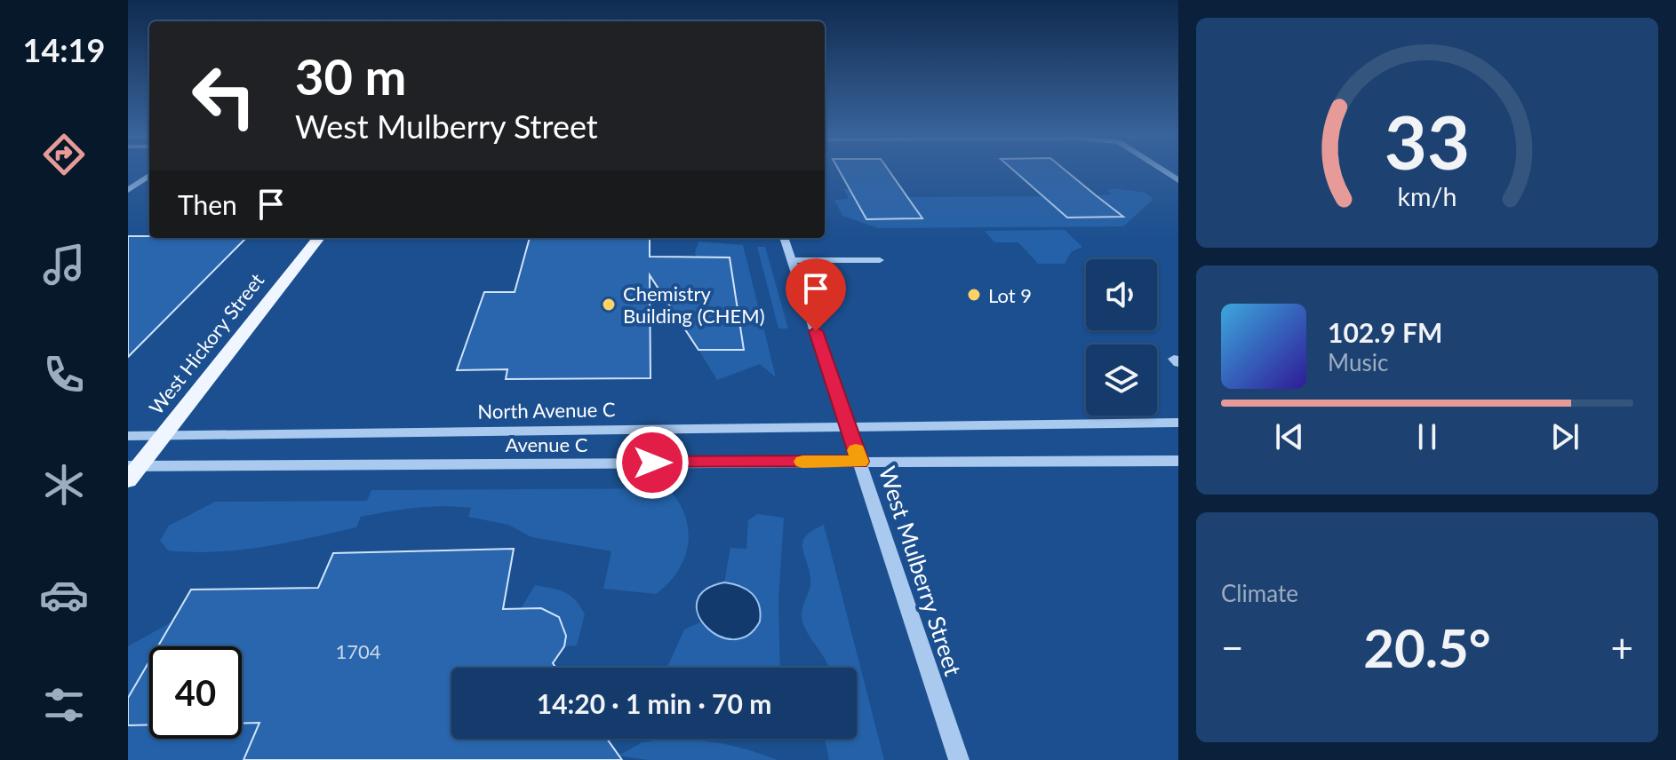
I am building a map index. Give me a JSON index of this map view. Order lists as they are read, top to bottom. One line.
{"streets":{"main road":["West Hickory Street"],"street":["North Avenue C","Avenue C","West Mulberry Street"]},"crossings":[["West Hickory Street","North Avenue C"],["West Hickory Street","Avenue C"],["North Avenue C","West Mulberry Street"],["Avenue C","West Mulberry Street"]],"places":["Lot 9","Chemistry Building (CHEM)"],"house_numbers":["1704"],"page":{"tabs":"14:19","turn":["30 m","West Mulberry Street"],"then":"Then","song":["102.9 FM","Music"],"tile":"Climate","heat":["−","20.5°","+"],"limit":"40","trip":"14:20 · 1 min · 70 m","gauge":["33","km/h"]}}
